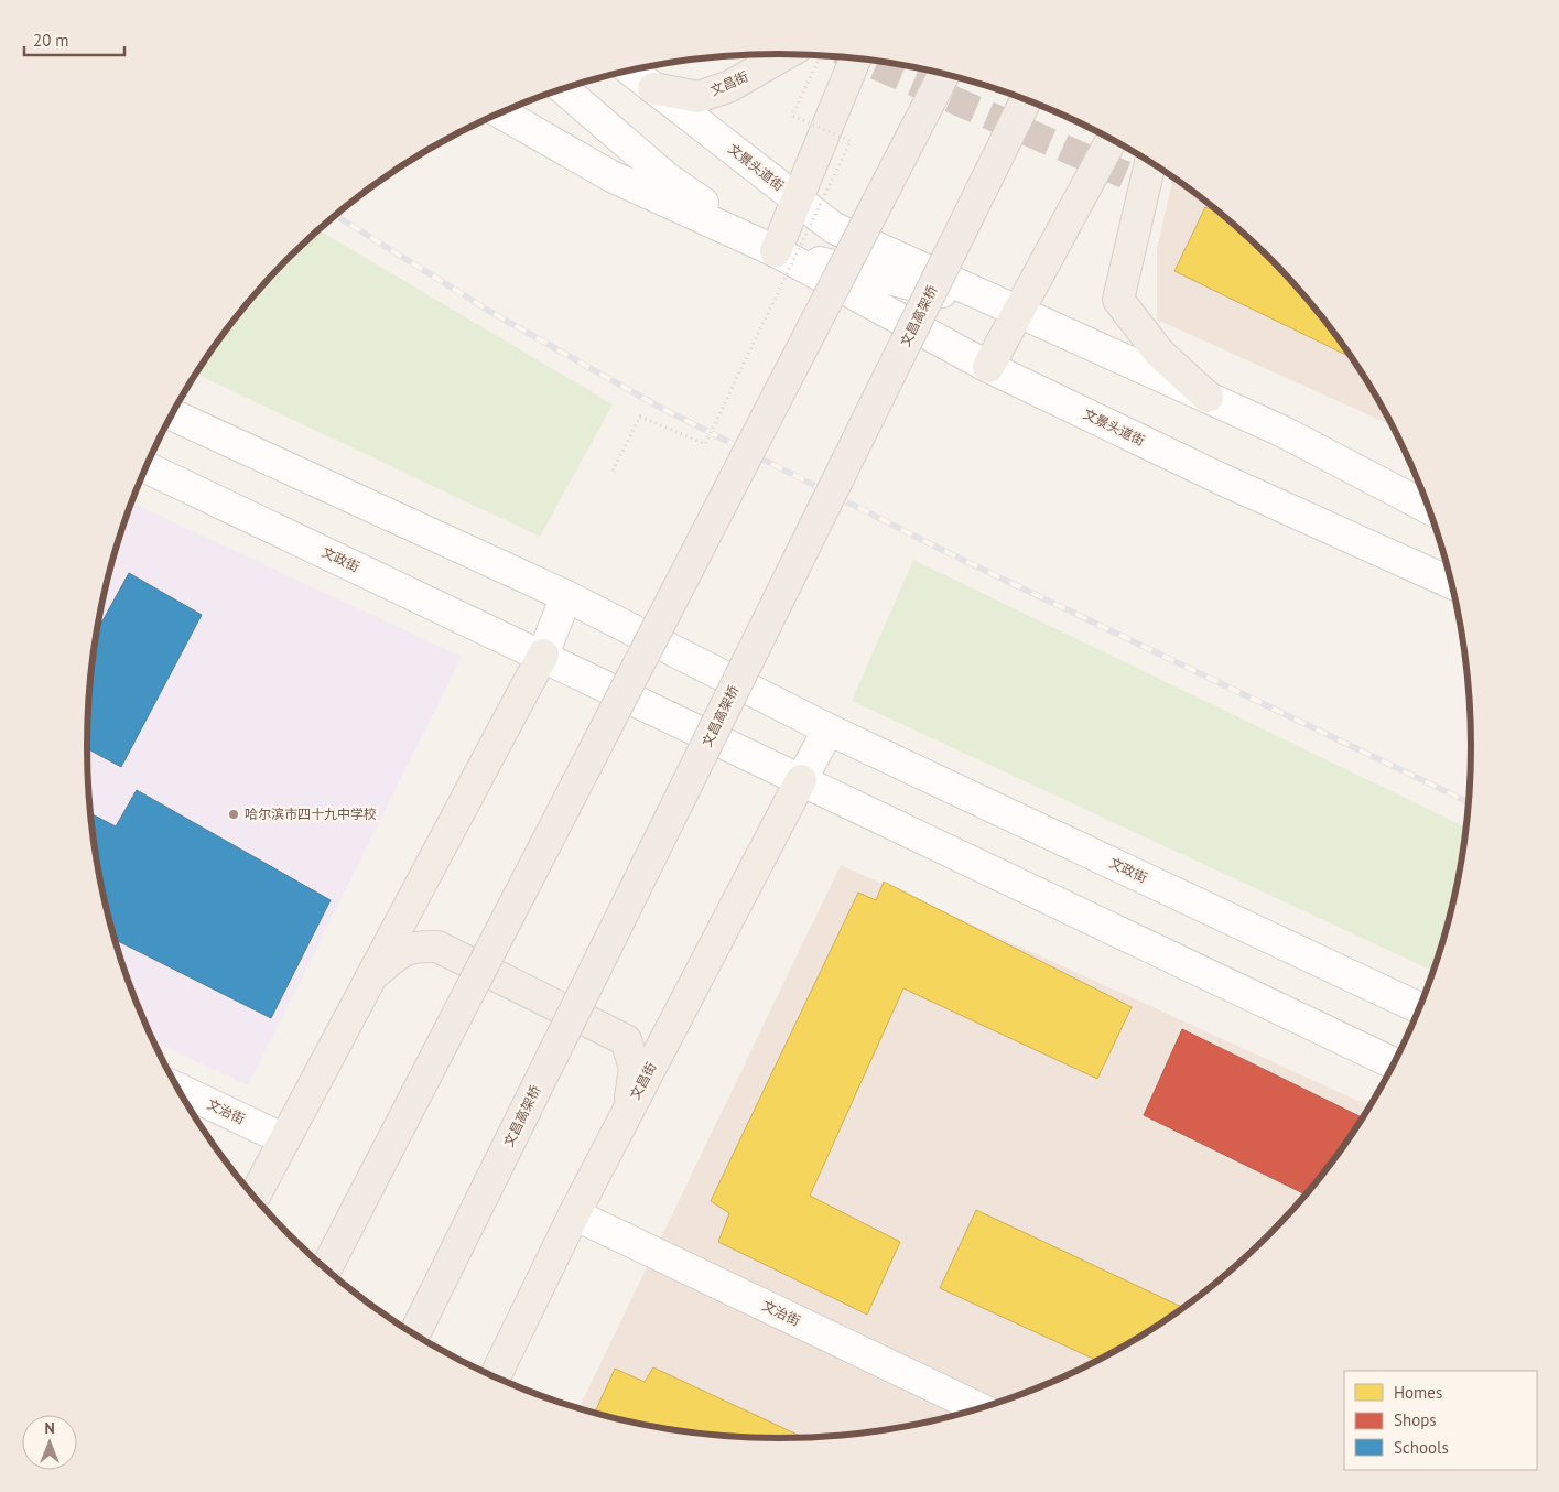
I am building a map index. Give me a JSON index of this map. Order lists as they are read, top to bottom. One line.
{"streets":{"highway":["文昌高架桥"],"main road":["文昌街","文景头道街","文政街","文治街"]},"crossings":[["文昌街","文景头道街"],["文昌街","文政街"],["文昌街","文治街"]],"places":["哈尔滨市四十九中学校"],"legend":["Homes","Shops","Schools"],"scale_bar":"20 m","north":"top"}
